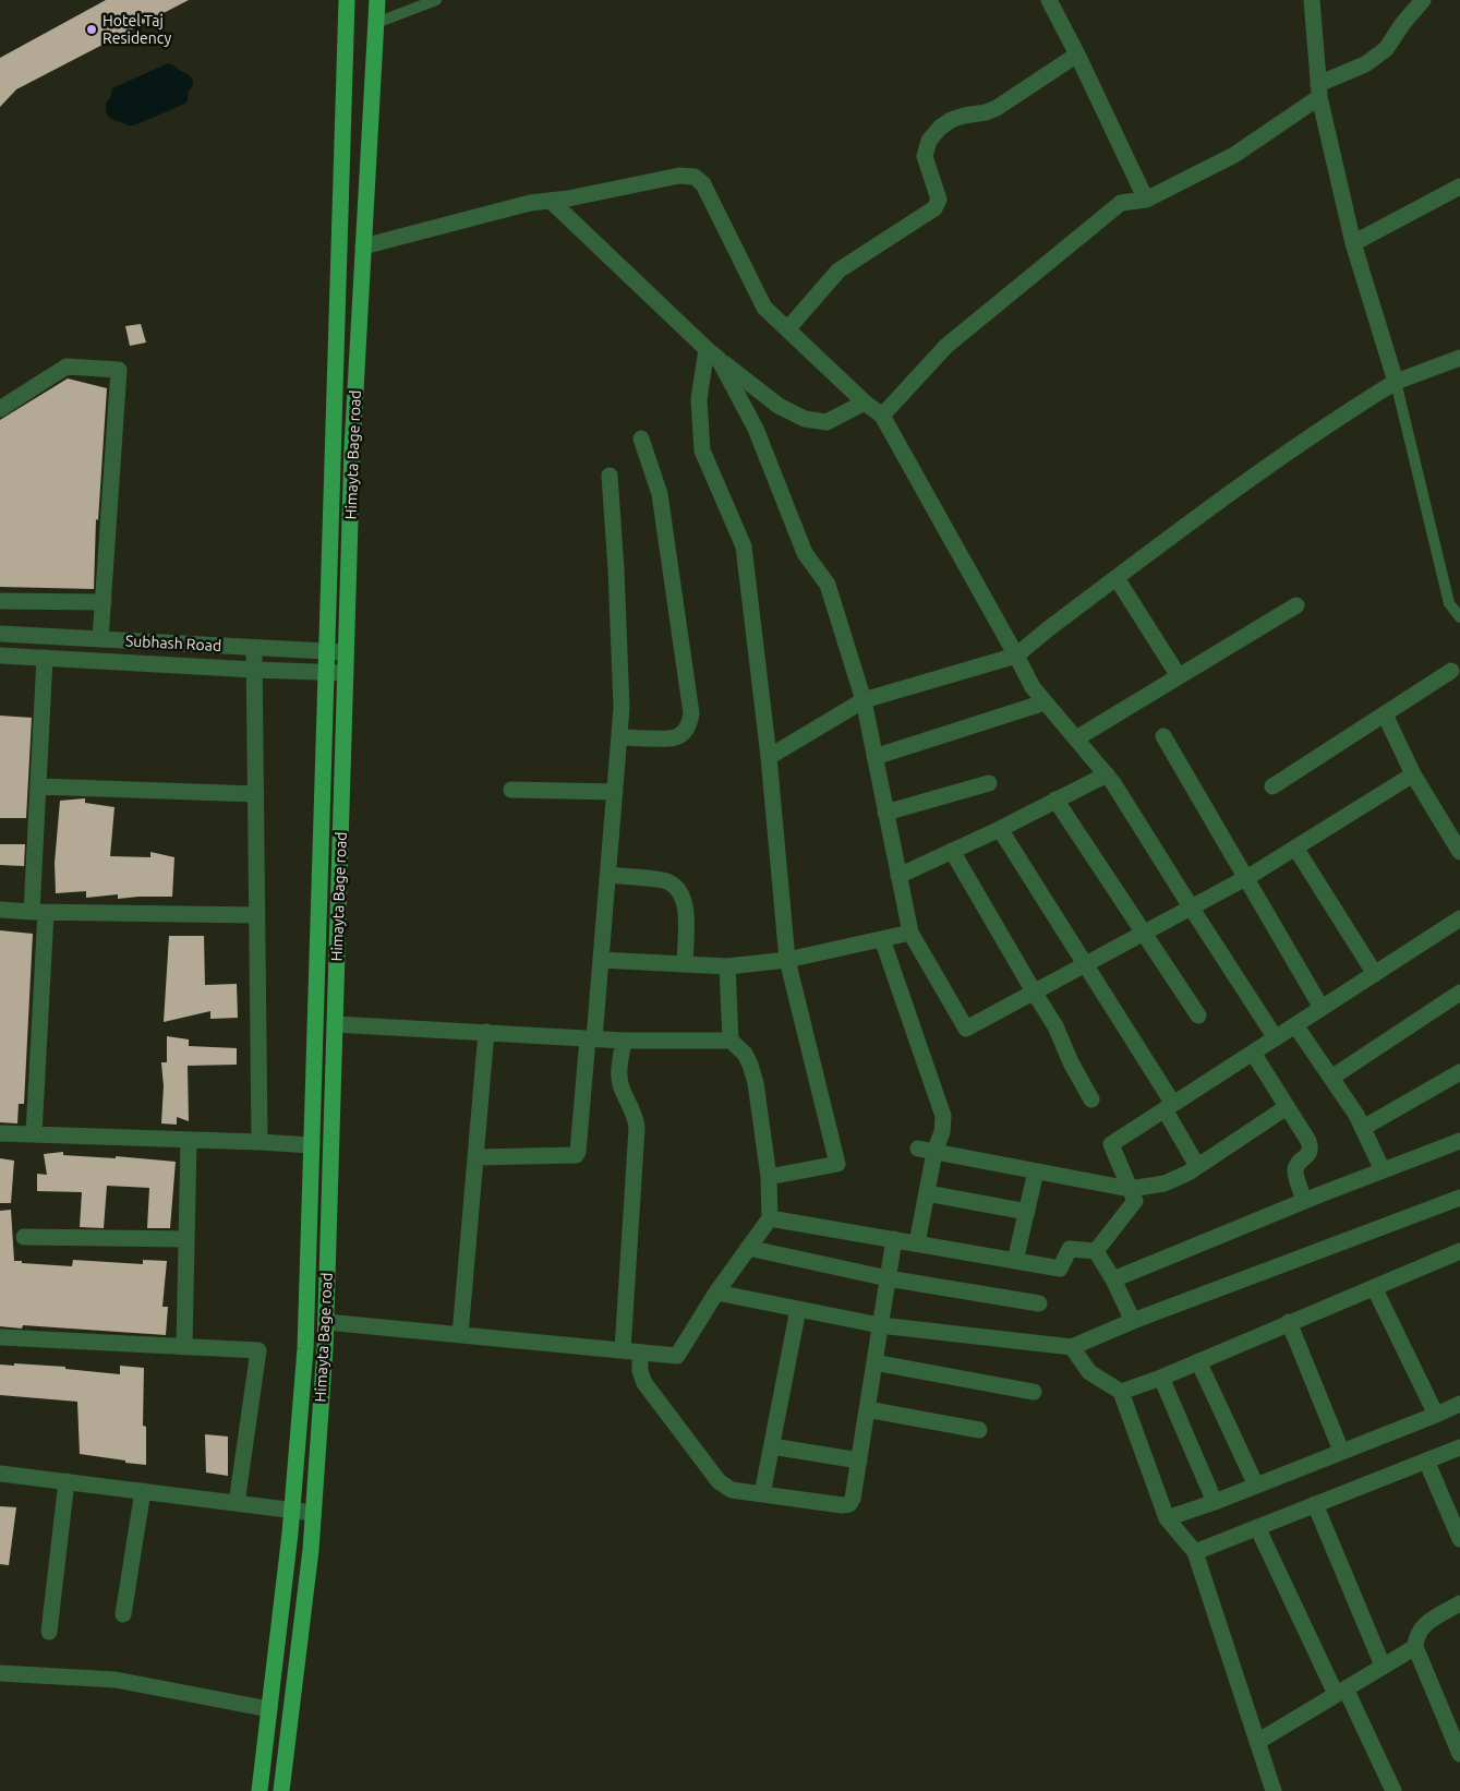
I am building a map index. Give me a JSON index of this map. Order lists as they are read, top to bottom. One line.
{"streets":{"main road":["Himayta Bage road"],"street":["Subhash Road"]},"crossings":[["Himayta Bage road","Subhash Road"]],"places":["Hotel Taj Residency"]}
